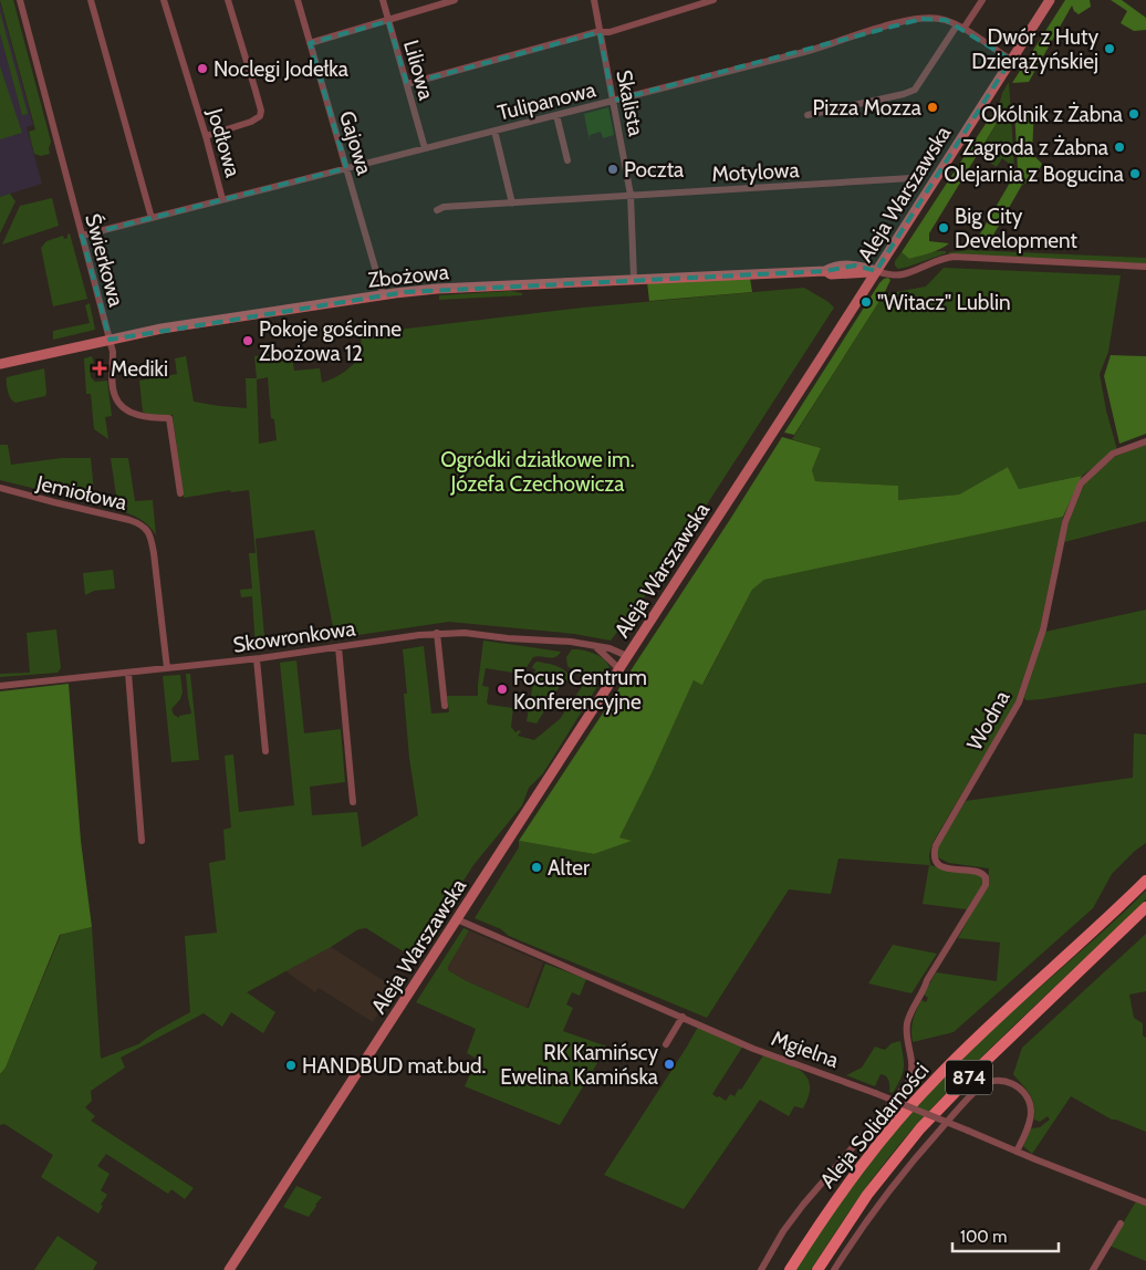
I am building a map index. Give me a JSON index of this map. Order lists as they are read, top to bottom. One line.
{"streets":{"main road":["874","Aleja Solidarności"],"street":["Liliowa","Tulipanowa","Skalista","Jodłowa","Gajowa","Motylowa","Aleja Warszawska","Świerkowa","Zbożowa","Jemiołowa","Skowronkowa","Wodna","Mgielna"]},"crossings":[["Liliowa","Tulipanowa"],["Tulipanowa","Skalista"],["Tulipanowa","Jodłowa"],["Tulipanowa","Gajowa"],["Tulipanowa","Aleja Warszawska"],["Tulipanowa","Świerkowa"],["Skalista","Motylowa"],["Skalista","Zbożowa"],["Gajowa","Zbożowa"],["Aleja Warszawska","Zbożowa"],["Aleja Warszawska","Skowronkowa"],["Aleja Warszawska","Mgielna"],["Świerkowa","Zbożowa"],["Jemiołowa","Skowronkowa"]],"parks":["Ogródki działkowe im. Józefa Czechowicza"],"places":{"other":["Dwór z Huty Dzierążyńskiej","Noclegi Jodełka","Pizza Mozza","Okólnik z Żabna","Zagroda z Żabna","Poczta","Olejarnia z Bogucina","Big City Development","\"Witacz\" Lublin","Pokoje gościnne Zbożowa 12","Focus Centrum Konferencyjne","Alter","RK Kamińscy Ewelina Kamińska","HANDBUD mat.bud."],"health":["Mediki"]},"scale_bar":"100 m"}
